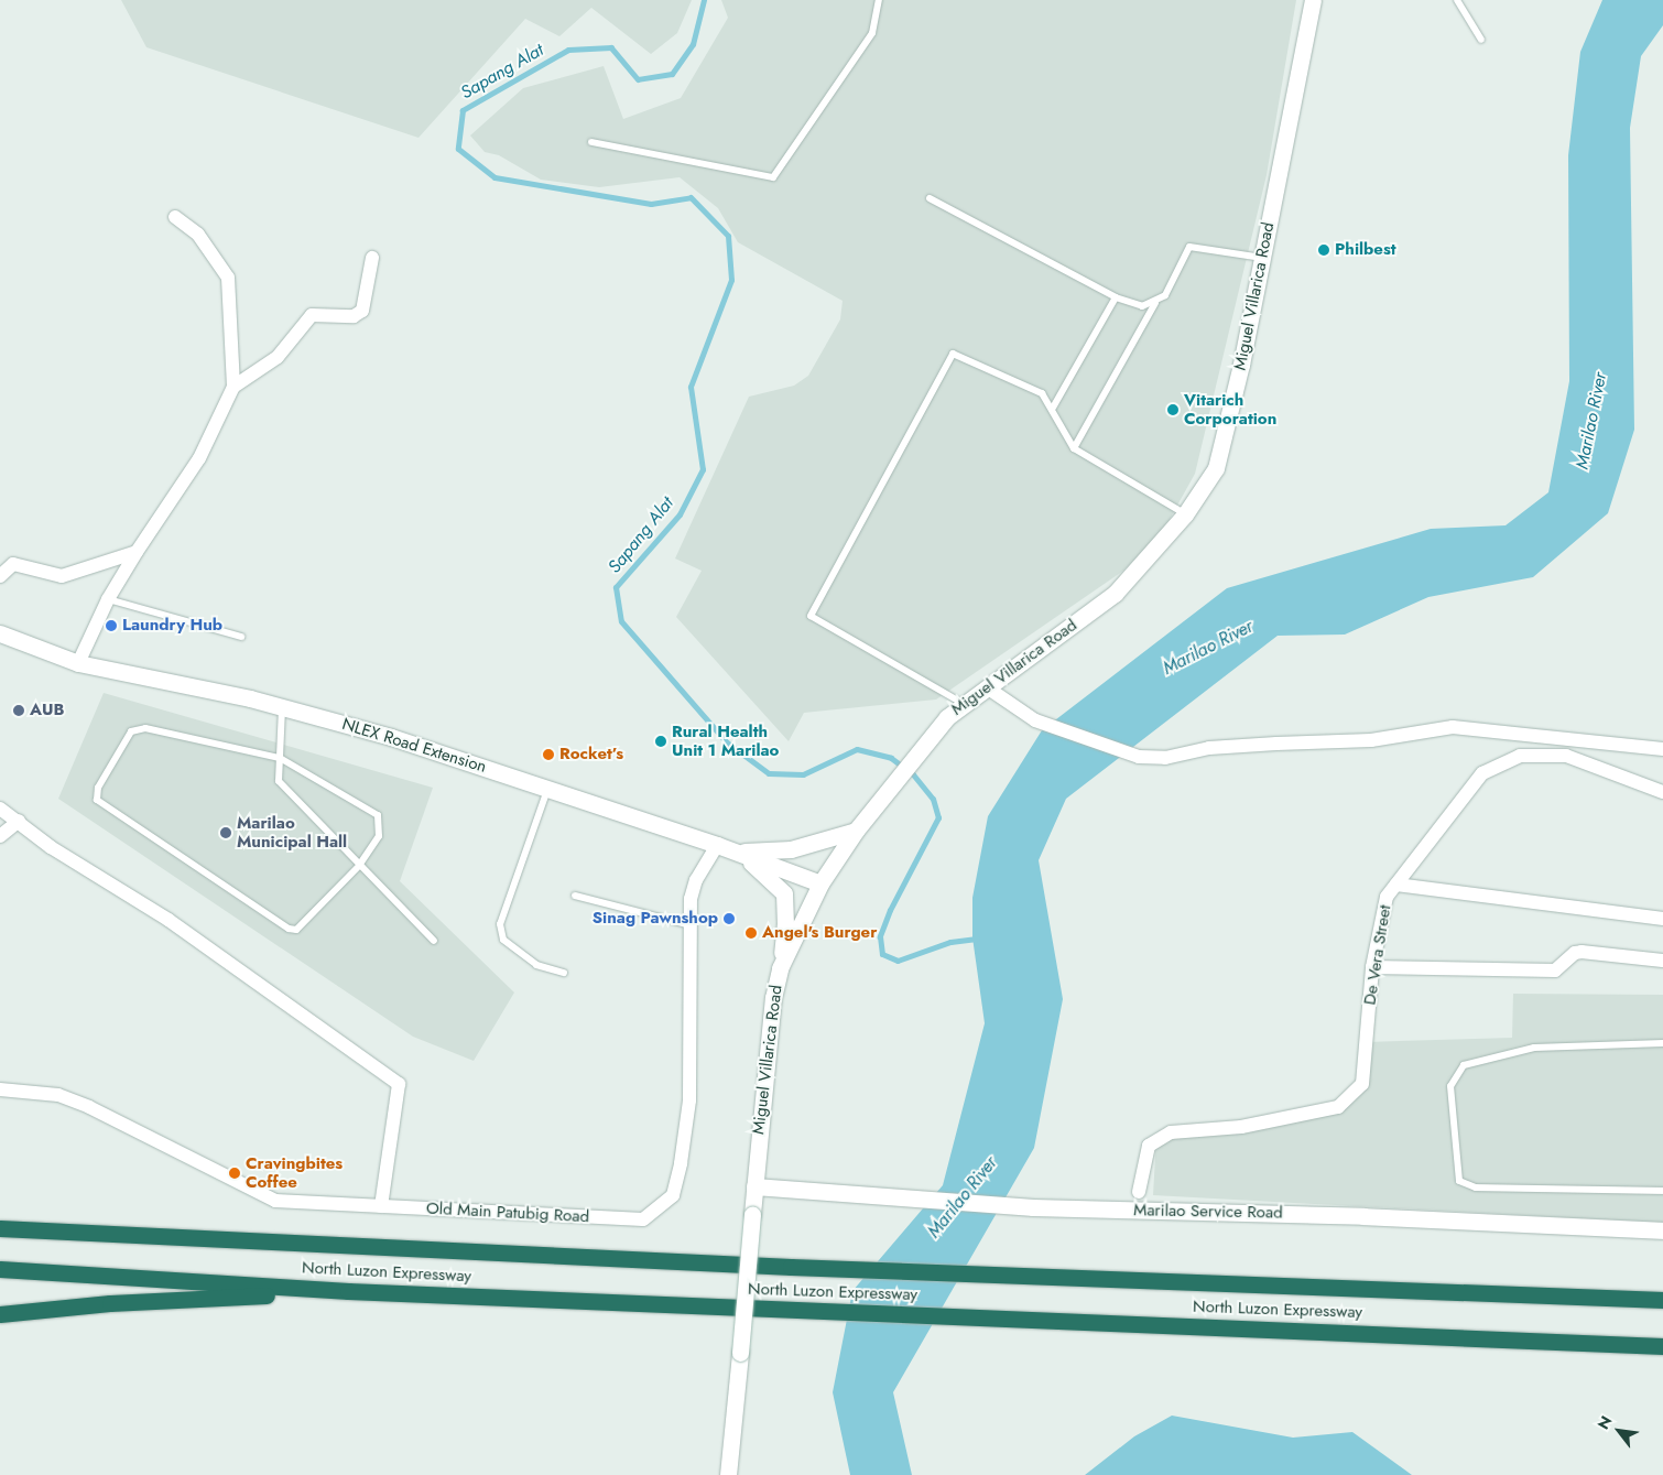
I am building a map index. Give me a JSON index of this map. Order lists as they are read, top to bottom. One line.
{"streets":{"highway":["North Luzon Expressway"],"main road":["Miguel Villarica Road","NLEX Road Extension","Marilao Service Road"],"street":["De Vera Street","Old Main Patubig Road"]},"crossings":[["Miguel Villarica Road","NLEX Road Extension"],["Miguel Villarica Road","Marilao Service Road"],["NLEX Road Extension","Old Main Patubig Road"]],"water":["Sapang Alat","Marilao River"],"places":["Philbest","Vitarich Corporation","Laundry Hub","AUB","Rural Health Unit 1 Marilao","Rocket’s","Marilao Municipal Hall","Sinag Pawnshop","Angel's Burger","Cravingbites Coffee"],"north":"top left"}
